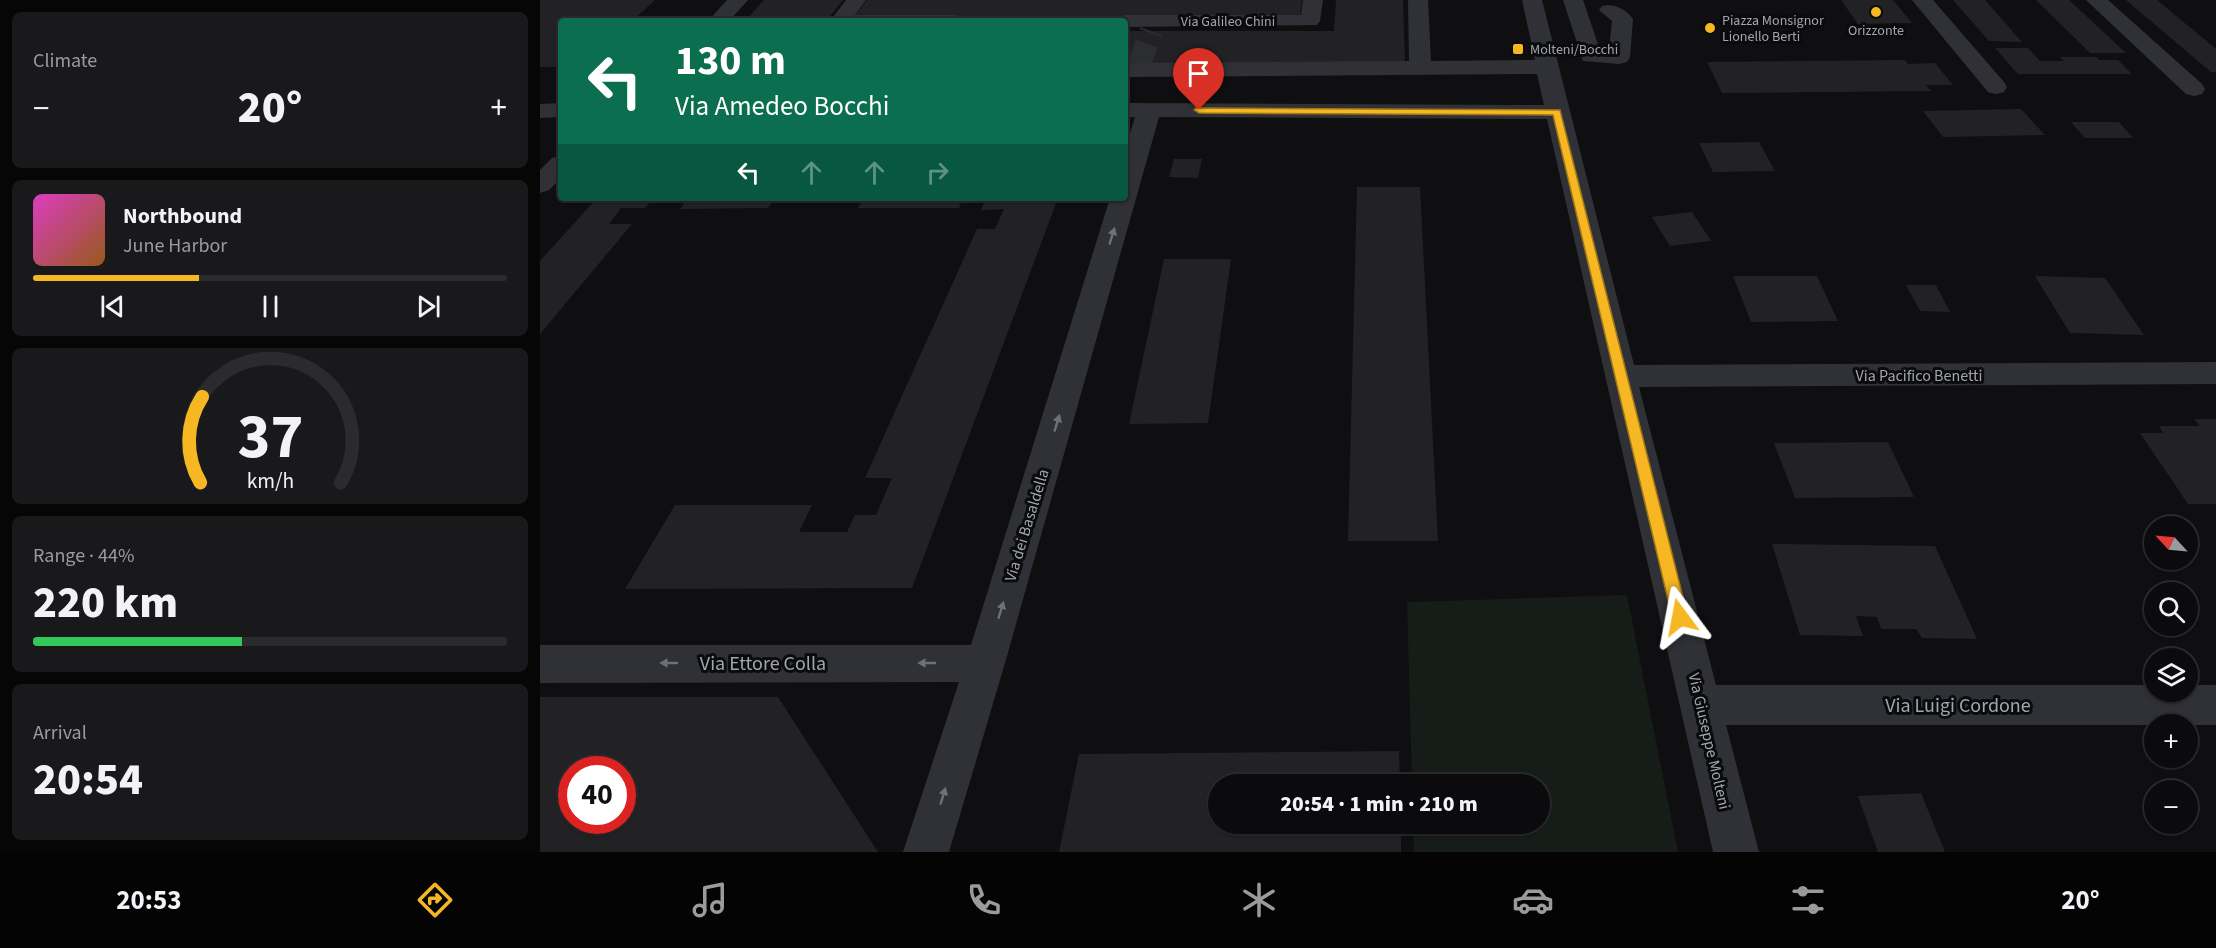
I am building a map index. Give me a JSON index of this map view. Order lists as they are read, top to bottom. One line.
{"streets":{"street":["Via Galileo Chini","Via Pacifico Benetti","Via dei Basaldella","Via Ettore Colla","Via Luigi Cordone","Via Giuseppe Molteni"]},"crossings":[["Via Pacifico Benetti","Via Giuseppe Molteni"],["Via dei Basaldella","Via Ettore Colla"],["Via Luigi Cordone","Via Giuseppe Molteni"]],"one_way":["Via dei Basaldella","Via Ettore Colla"],"places":{"other":["Orizzonte","Piazza Monsignor Lionello Berti"],"transit":["Molteni/Bocchi"]},"north":"top left","page":{"tile":["Climate",["Range · 44%","220 km"],["Arrival","20:54"]],"turn":["130 m","Via Amedeo Bocchi"],"heat":["−","20°","+"],"song":["Northbound","June Harbor"],"map_buttons":["+","−"],"limit":"40","trip":"20:54 · 1 min · 210 m","tabs":["20:53","20°"],"gauge":["37","km/h"]}}
